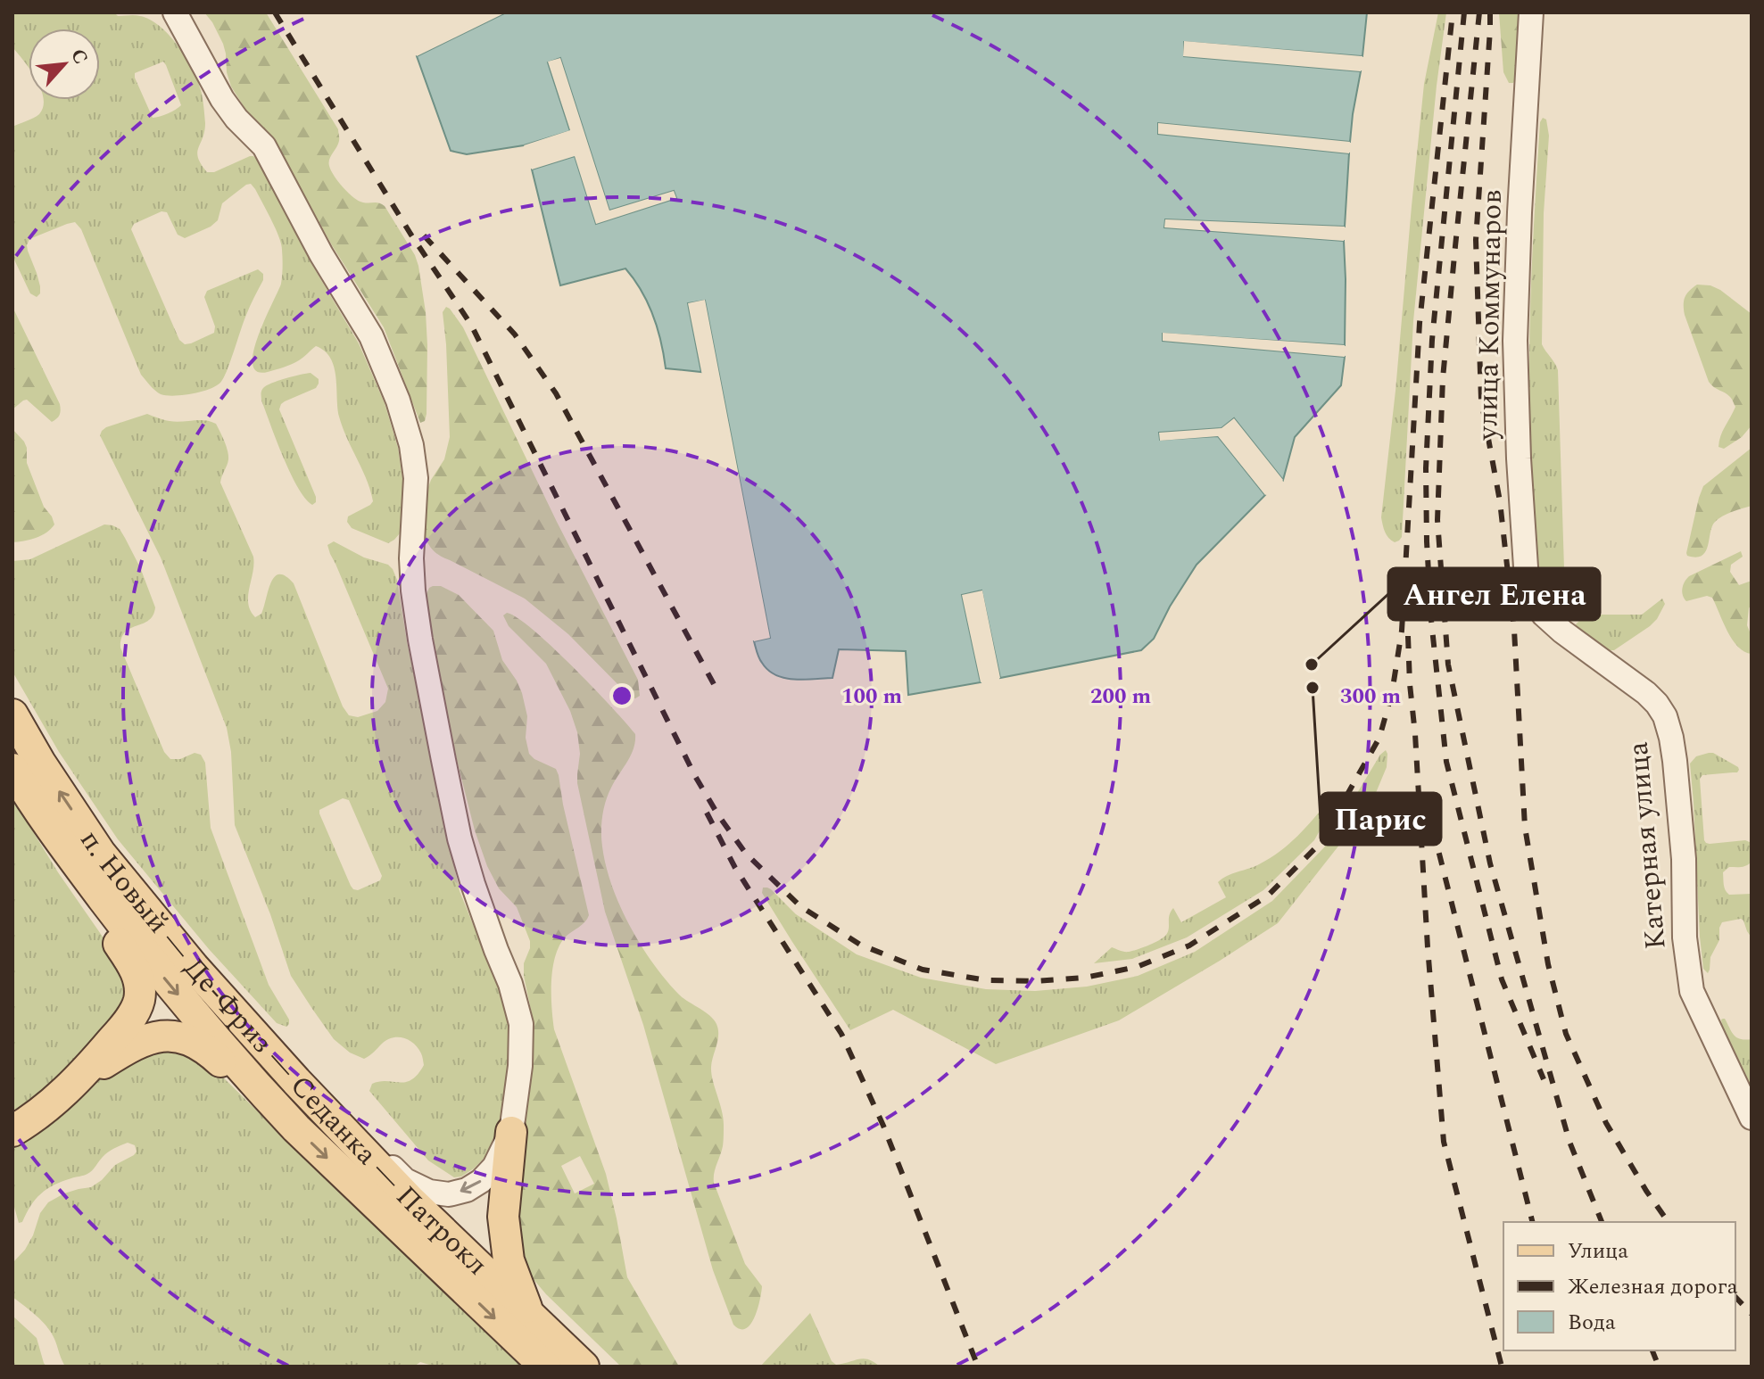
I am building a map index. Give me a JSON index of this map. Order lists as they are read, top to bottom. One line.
{"streets":{"main road":["п. Новый — Де-Фриз — Седанка — Патрокл"],"street":["улица Коммунаров","Катерная улица"]},"crossings":[["улица Коммунаров","Катерная улица"]],"places":["Ангел Елена","Парис"],"legend":["Улица","Железная дорога","Вода"],"north":"top right","rings":["100 m","200 m","300 m"]}
